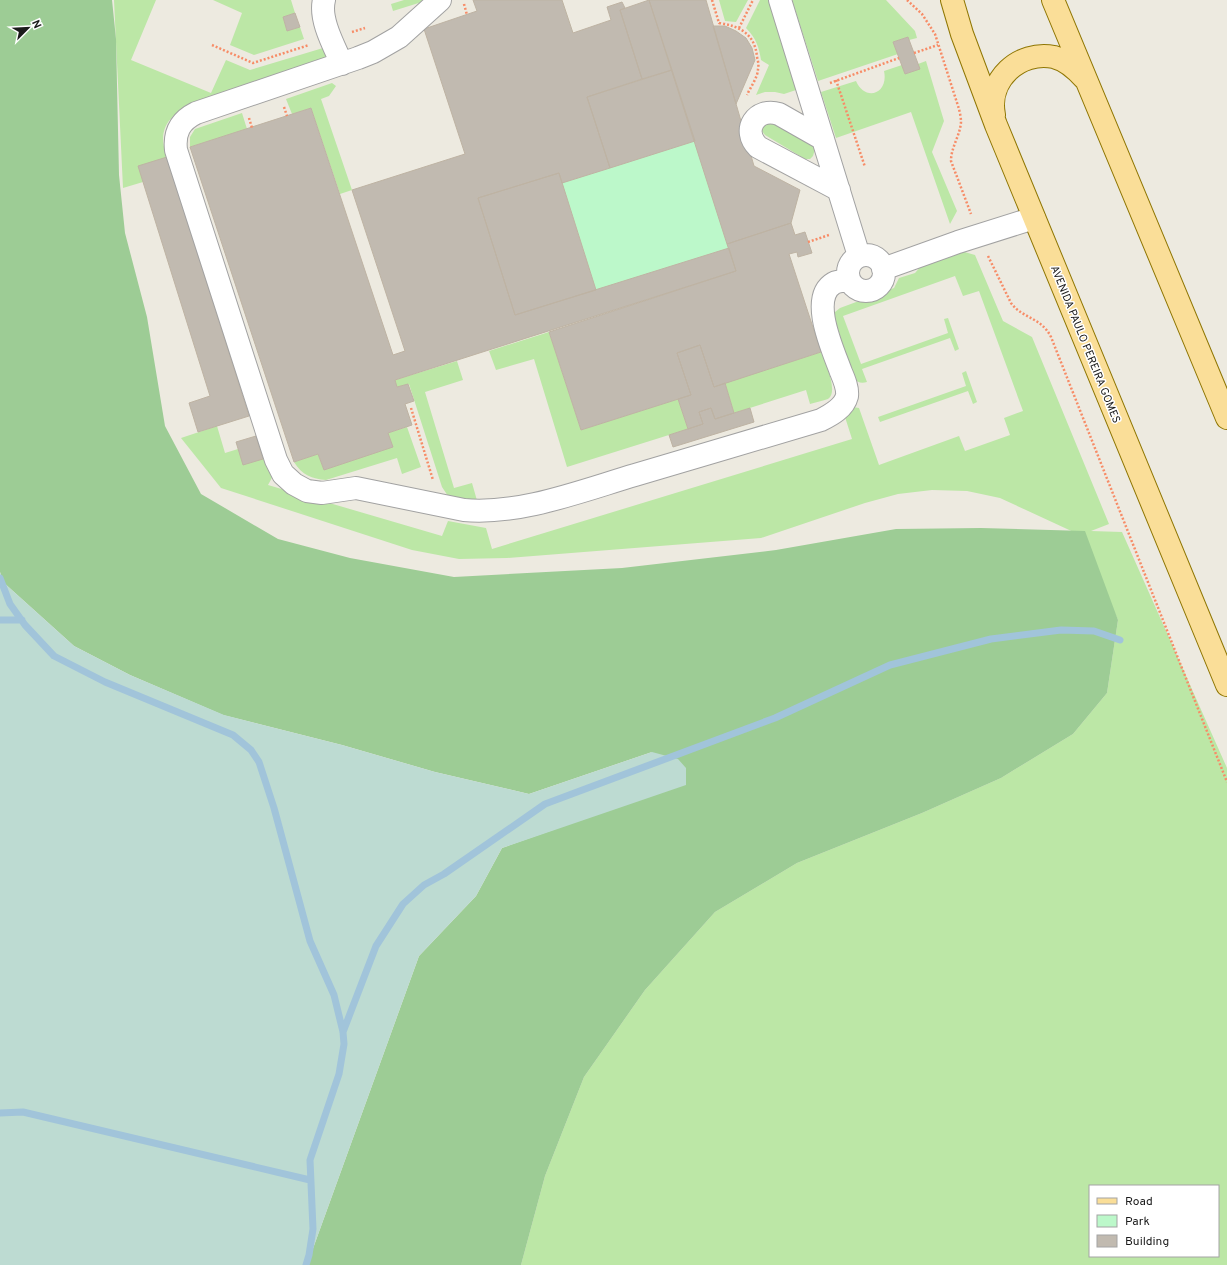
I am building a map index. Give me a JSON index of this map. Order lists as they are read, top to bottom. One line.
{"streets":{"main road":["AVENIDA PAULO PEREIRA GOMES"]},"legend":["Road","Park","Building"],"north":"top right"}
